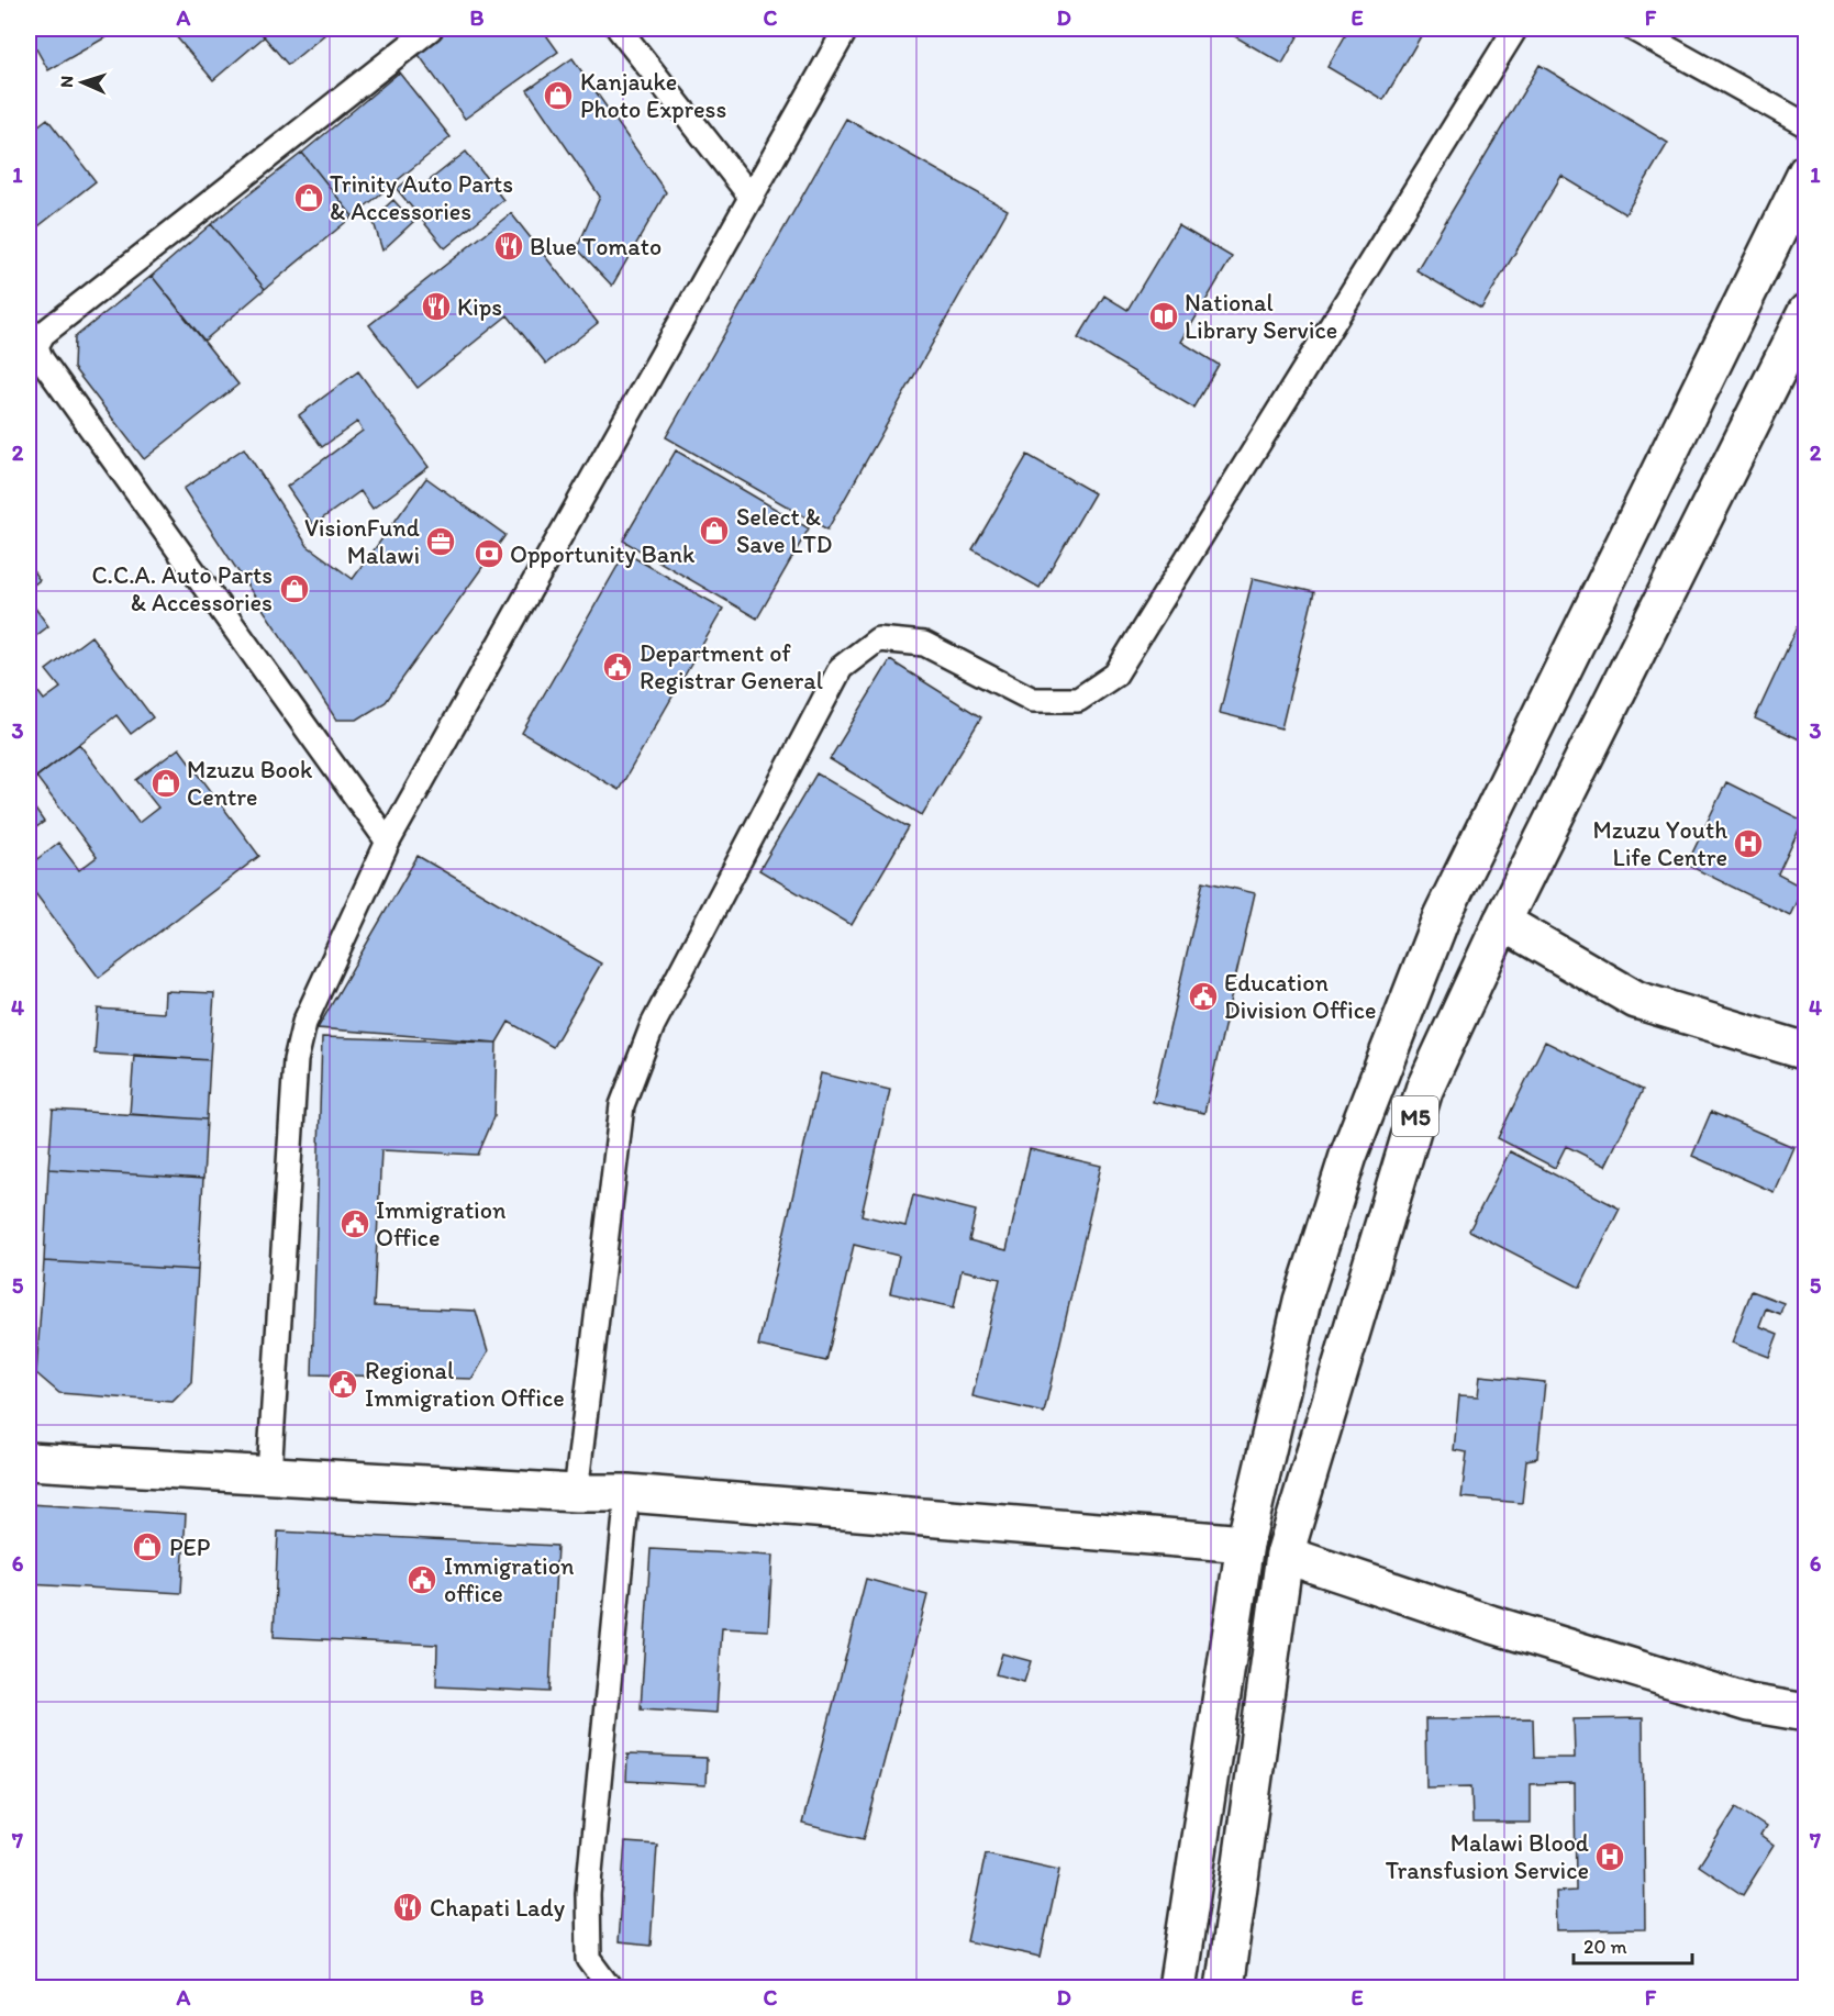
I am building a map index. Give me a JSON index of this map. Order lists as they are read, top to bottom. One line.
{"streets":{"main road":["M5"]},"places":{"shop":["Kanjauke Photo Express","Trinity Auto Parts & Accessories","Select & Save LTD","C.C.A. Auto Parts & Accessories","Mzuzu Book Centre","PEP"],"restaurant":["Blue Tomato","Kips","Chapati Lady"],"library":["National Library Service"],"office":["VisionFund Malawi"],"bank":["Opportunity Bank"],"public building":["Department of Registrar General","Education Division Office","Immigration Office","Regional Immigration Office","Immigration office"],"hospital":["Mzuzu Youth Life Centre","Malawi Blood Transfusion Service"]},"scale_bar":"20 m","north":"left","grid":{"columns":["A","B","C","D","E","F"],"rows":["1","2","3","4","5","6","7"]}}
